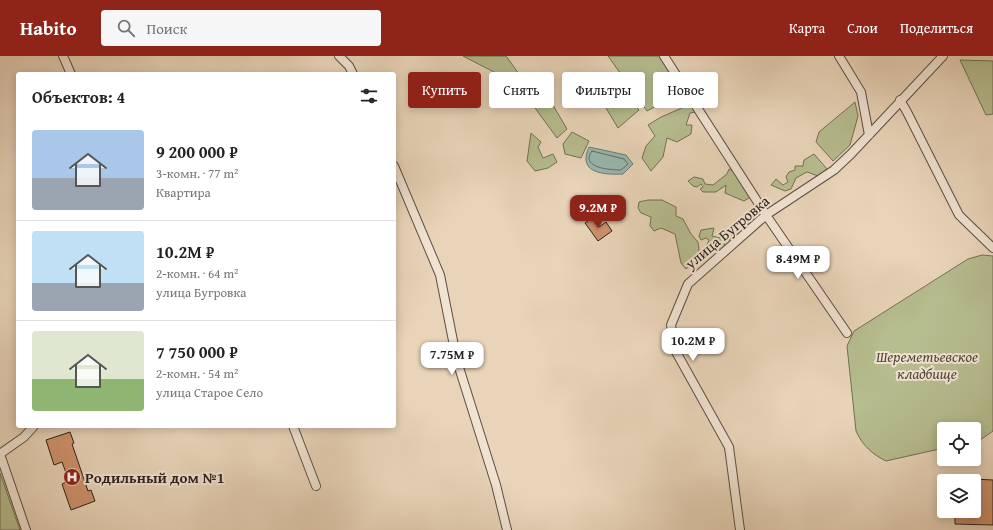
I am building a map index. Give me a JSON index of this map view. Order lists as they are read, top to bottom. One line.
{"streets":{"street":["улица Бугровка"]},"parks":["Шереметьевское кладбище"],"places":{"hospital":["Родильный дом №1"]},"page":{"header":"Habito","search":"Поиск","nav":["Карта","Слои","Поделиться"],"chip":["Купить","Снять","Фильтры","Новое"],"heading":"Объектов: 4","list":[{"name":"9 200 000 ₽","note":"3-комн. · 77 m² · Квартира"},{"name":"10.2M ₽","note":"2-комн. · 64 m² · улица Бугровка"},{"name":"7 750 000 ₽","note":"2-комн. · 54 m² · улица Старое Село"}],"price":["9.2M ₽","8.49M ₽","10.2M ₽","7.75M ₽"]}}
